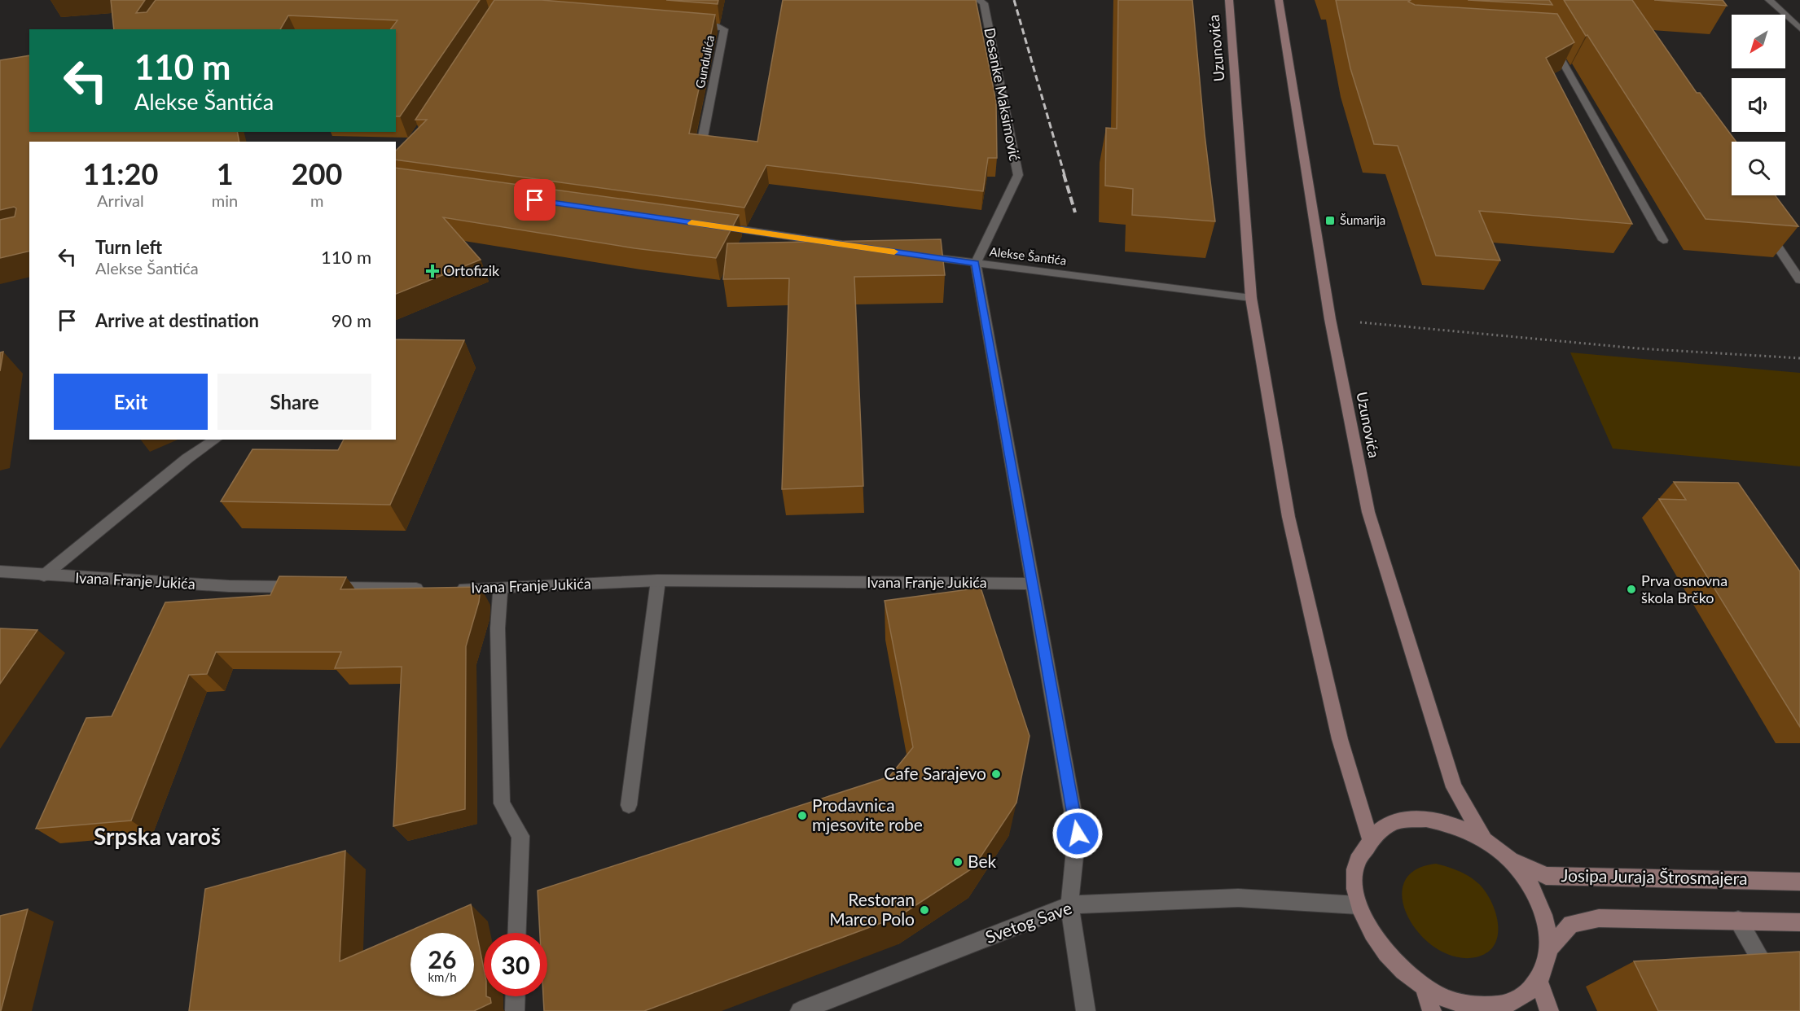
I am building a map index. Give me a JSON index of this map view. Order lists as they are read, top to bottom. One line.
{"streets":{"main road":["Uzunovića","Josipa Juraja Štrosmajera"],"street":["Gundulića","Desanke Maksimović","Alekse Šantića","Ivana Franje Jukića","Svetog Save"]},"crossings":[["Uzunovića","Alekse Šantića"],["Desanke Maksimović","Alekse Šantića"]],"districts":["Srpska varoš"],"places":{"transit":["Šumarija"],"health":["Ortofizik"],"other":["Prva osnovna škola Brčko","Cafe Sarajevo","Prodavnica mjesovite robe","Bek","Restoran Marco Polo"]},"north":"bottom left","page":{"turn":["110 m","Alekse Šantića"],"eta":["11:20","Arrival","1","min","200","m"],"list":[{"name":"Turn left","note":"Alekse Šantića","value":"110 m"},{"name":"Arrive at destination","value":"90 m"}],"buttons":["Exit","Share"],"speed":"26 km/h","limit":"30"}}
